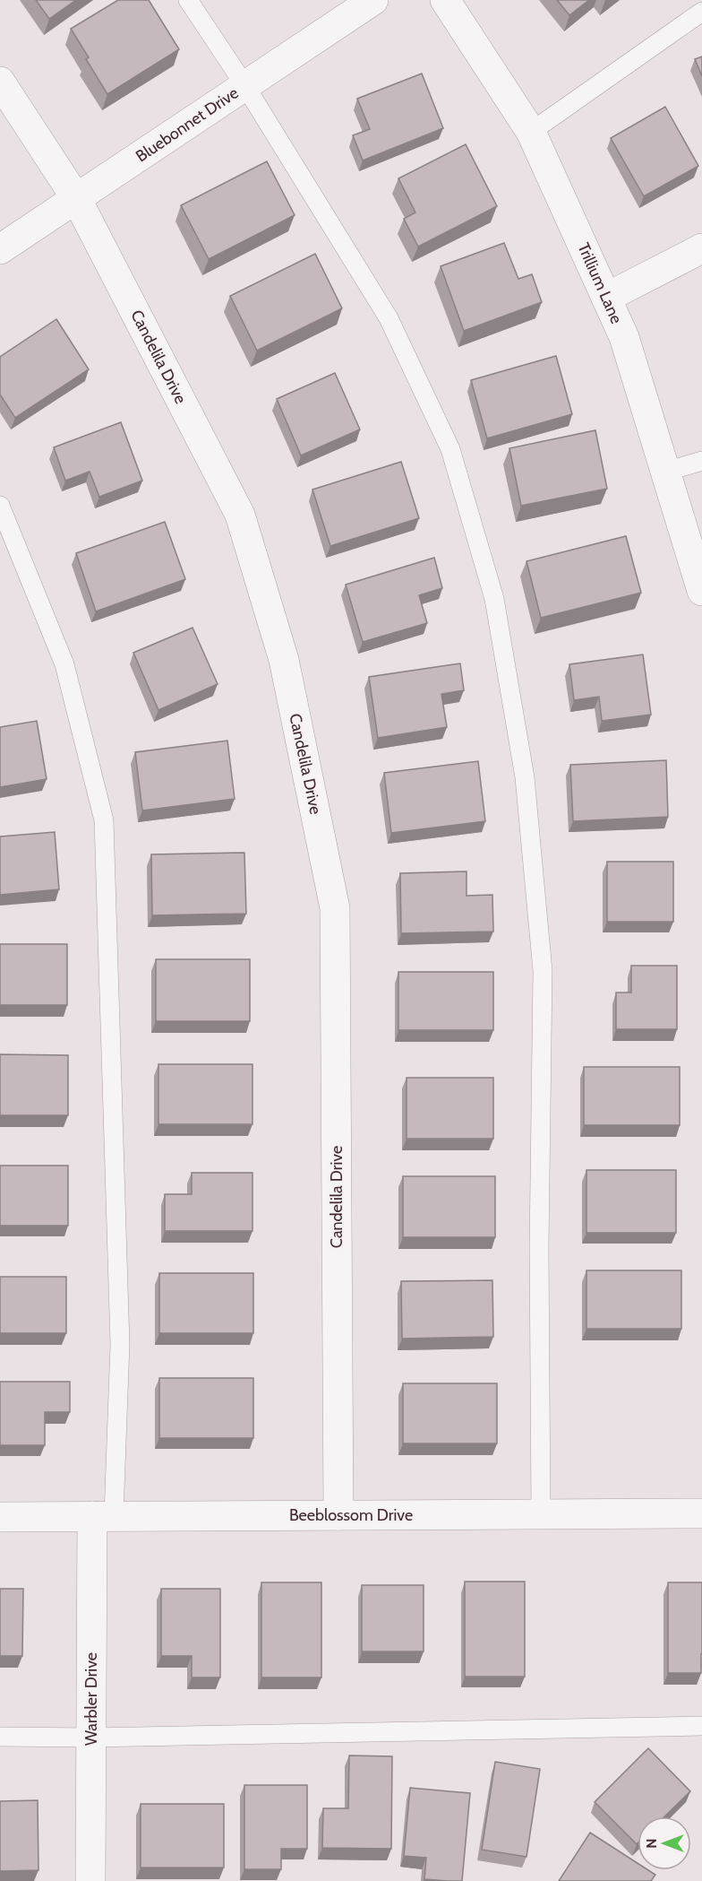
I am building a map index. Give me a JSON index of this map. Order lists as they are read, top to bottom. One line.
{"streets":{"street":["Bluebonnet Drive","Trillium Lane","Candelila Drive","Beeblossom Drive","Warbler Drive"]},"crossings":[["Bluebonnet Drive","Candelila Drive"],["Candelila Drive","Beeblossom Drive"],["Beeblossom Drive","Warbler Drive"]],"north":"left"}
